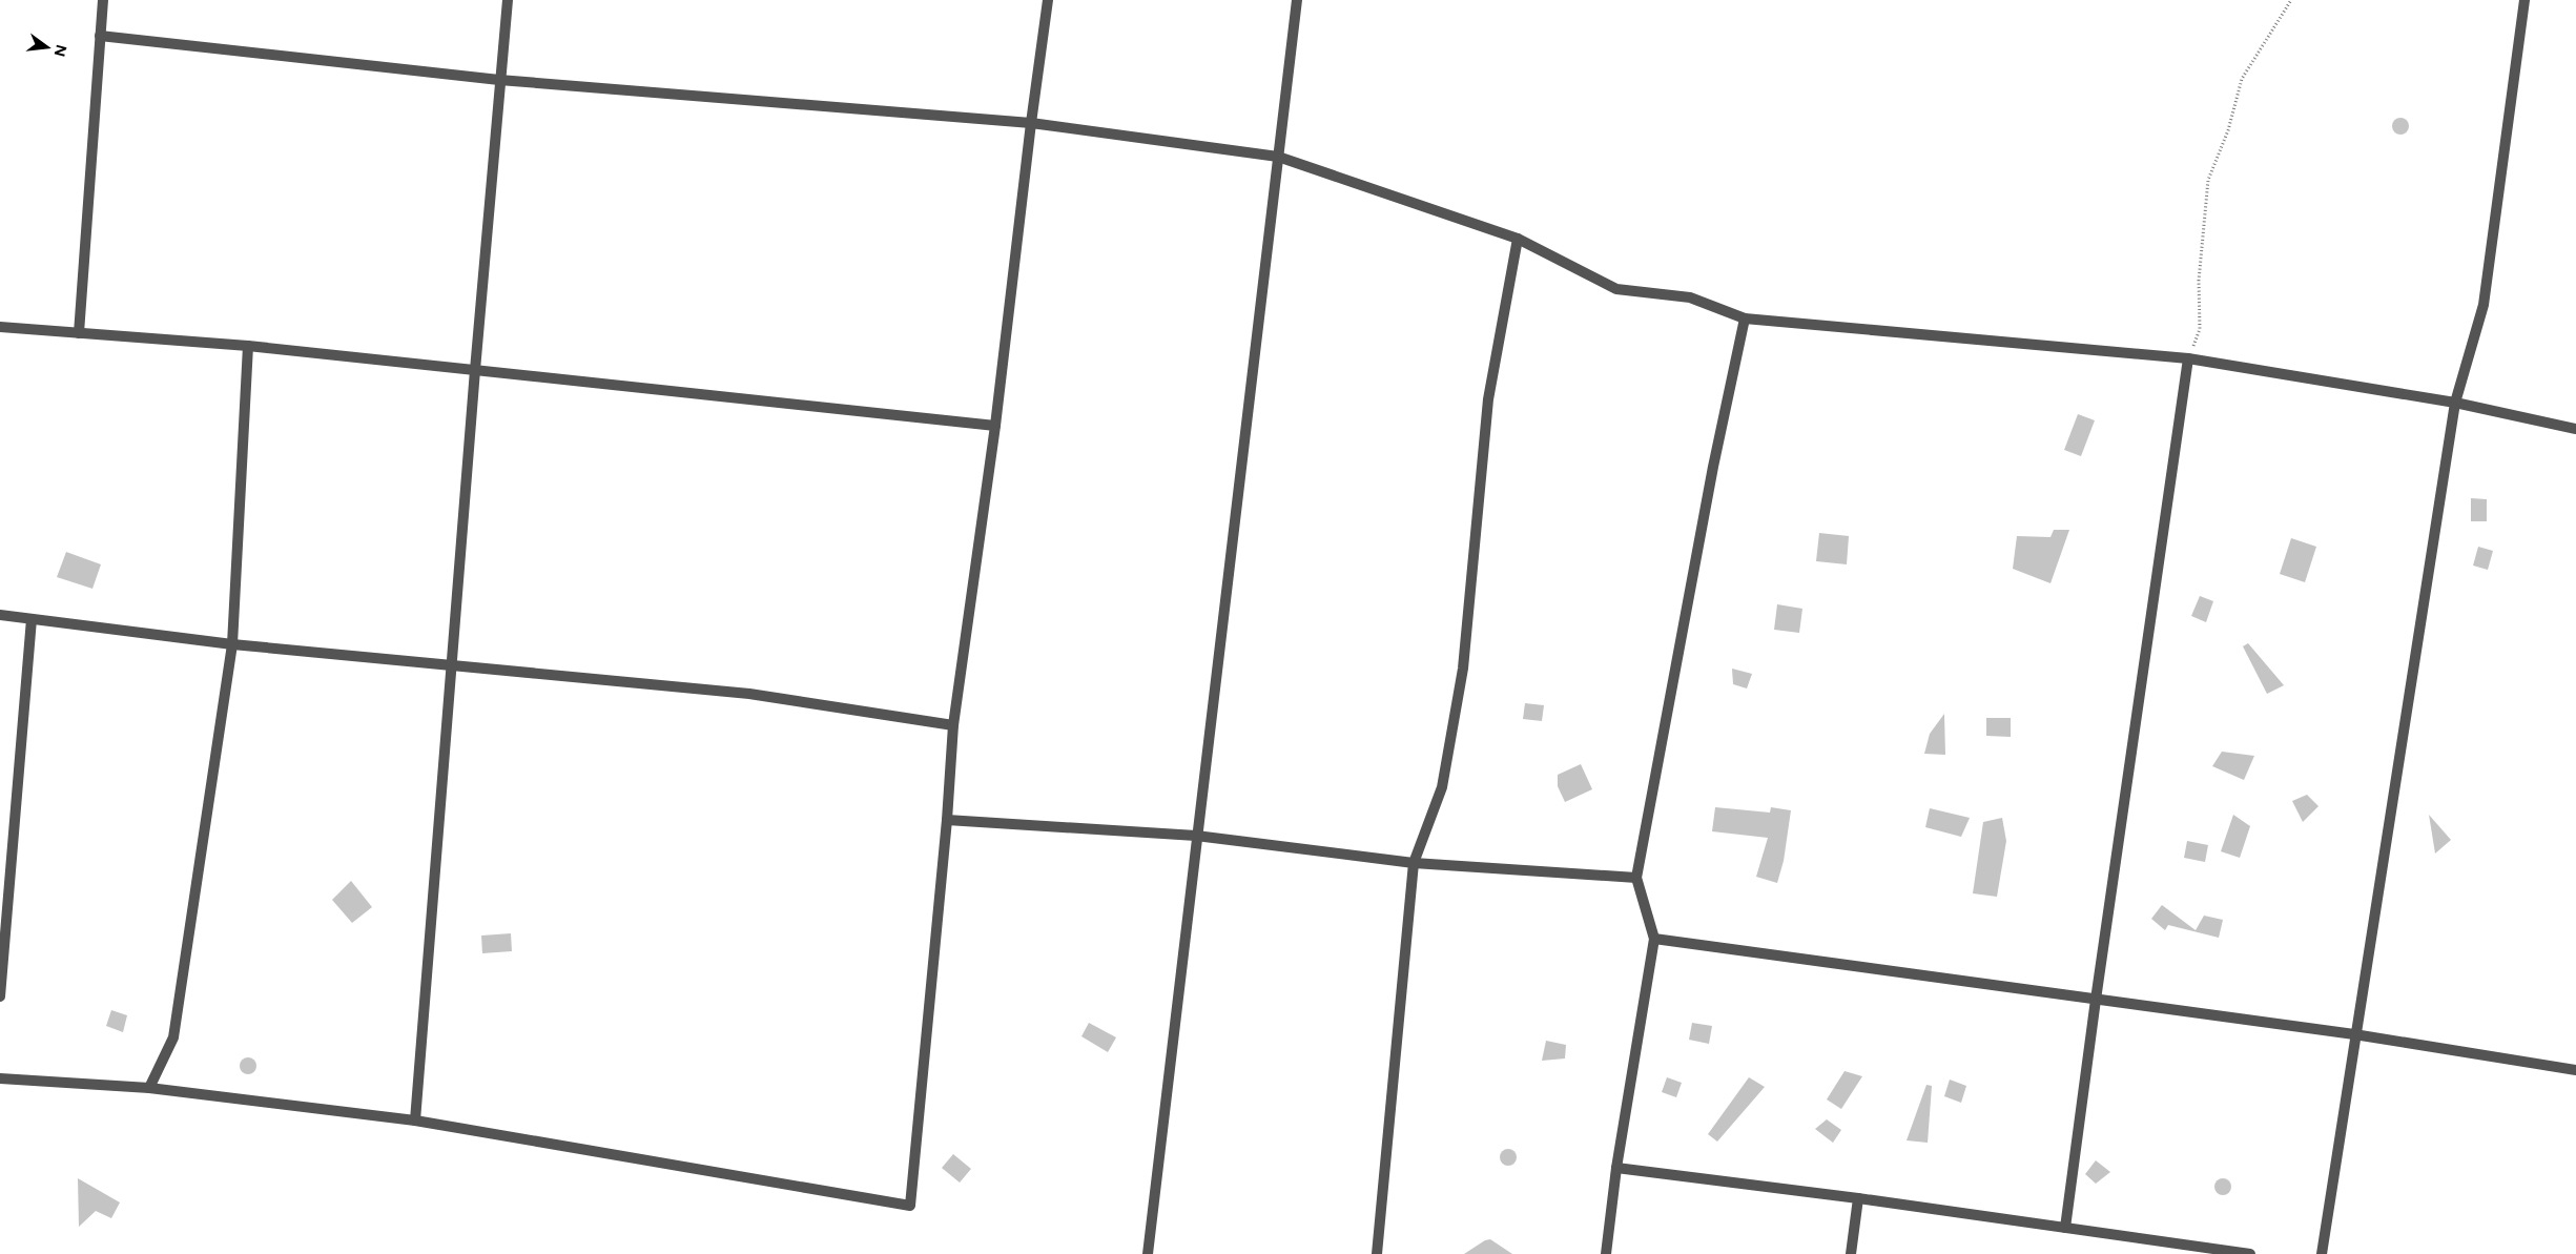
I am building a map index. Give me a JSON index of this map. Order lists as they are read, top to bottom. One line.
{"north":"right"}
